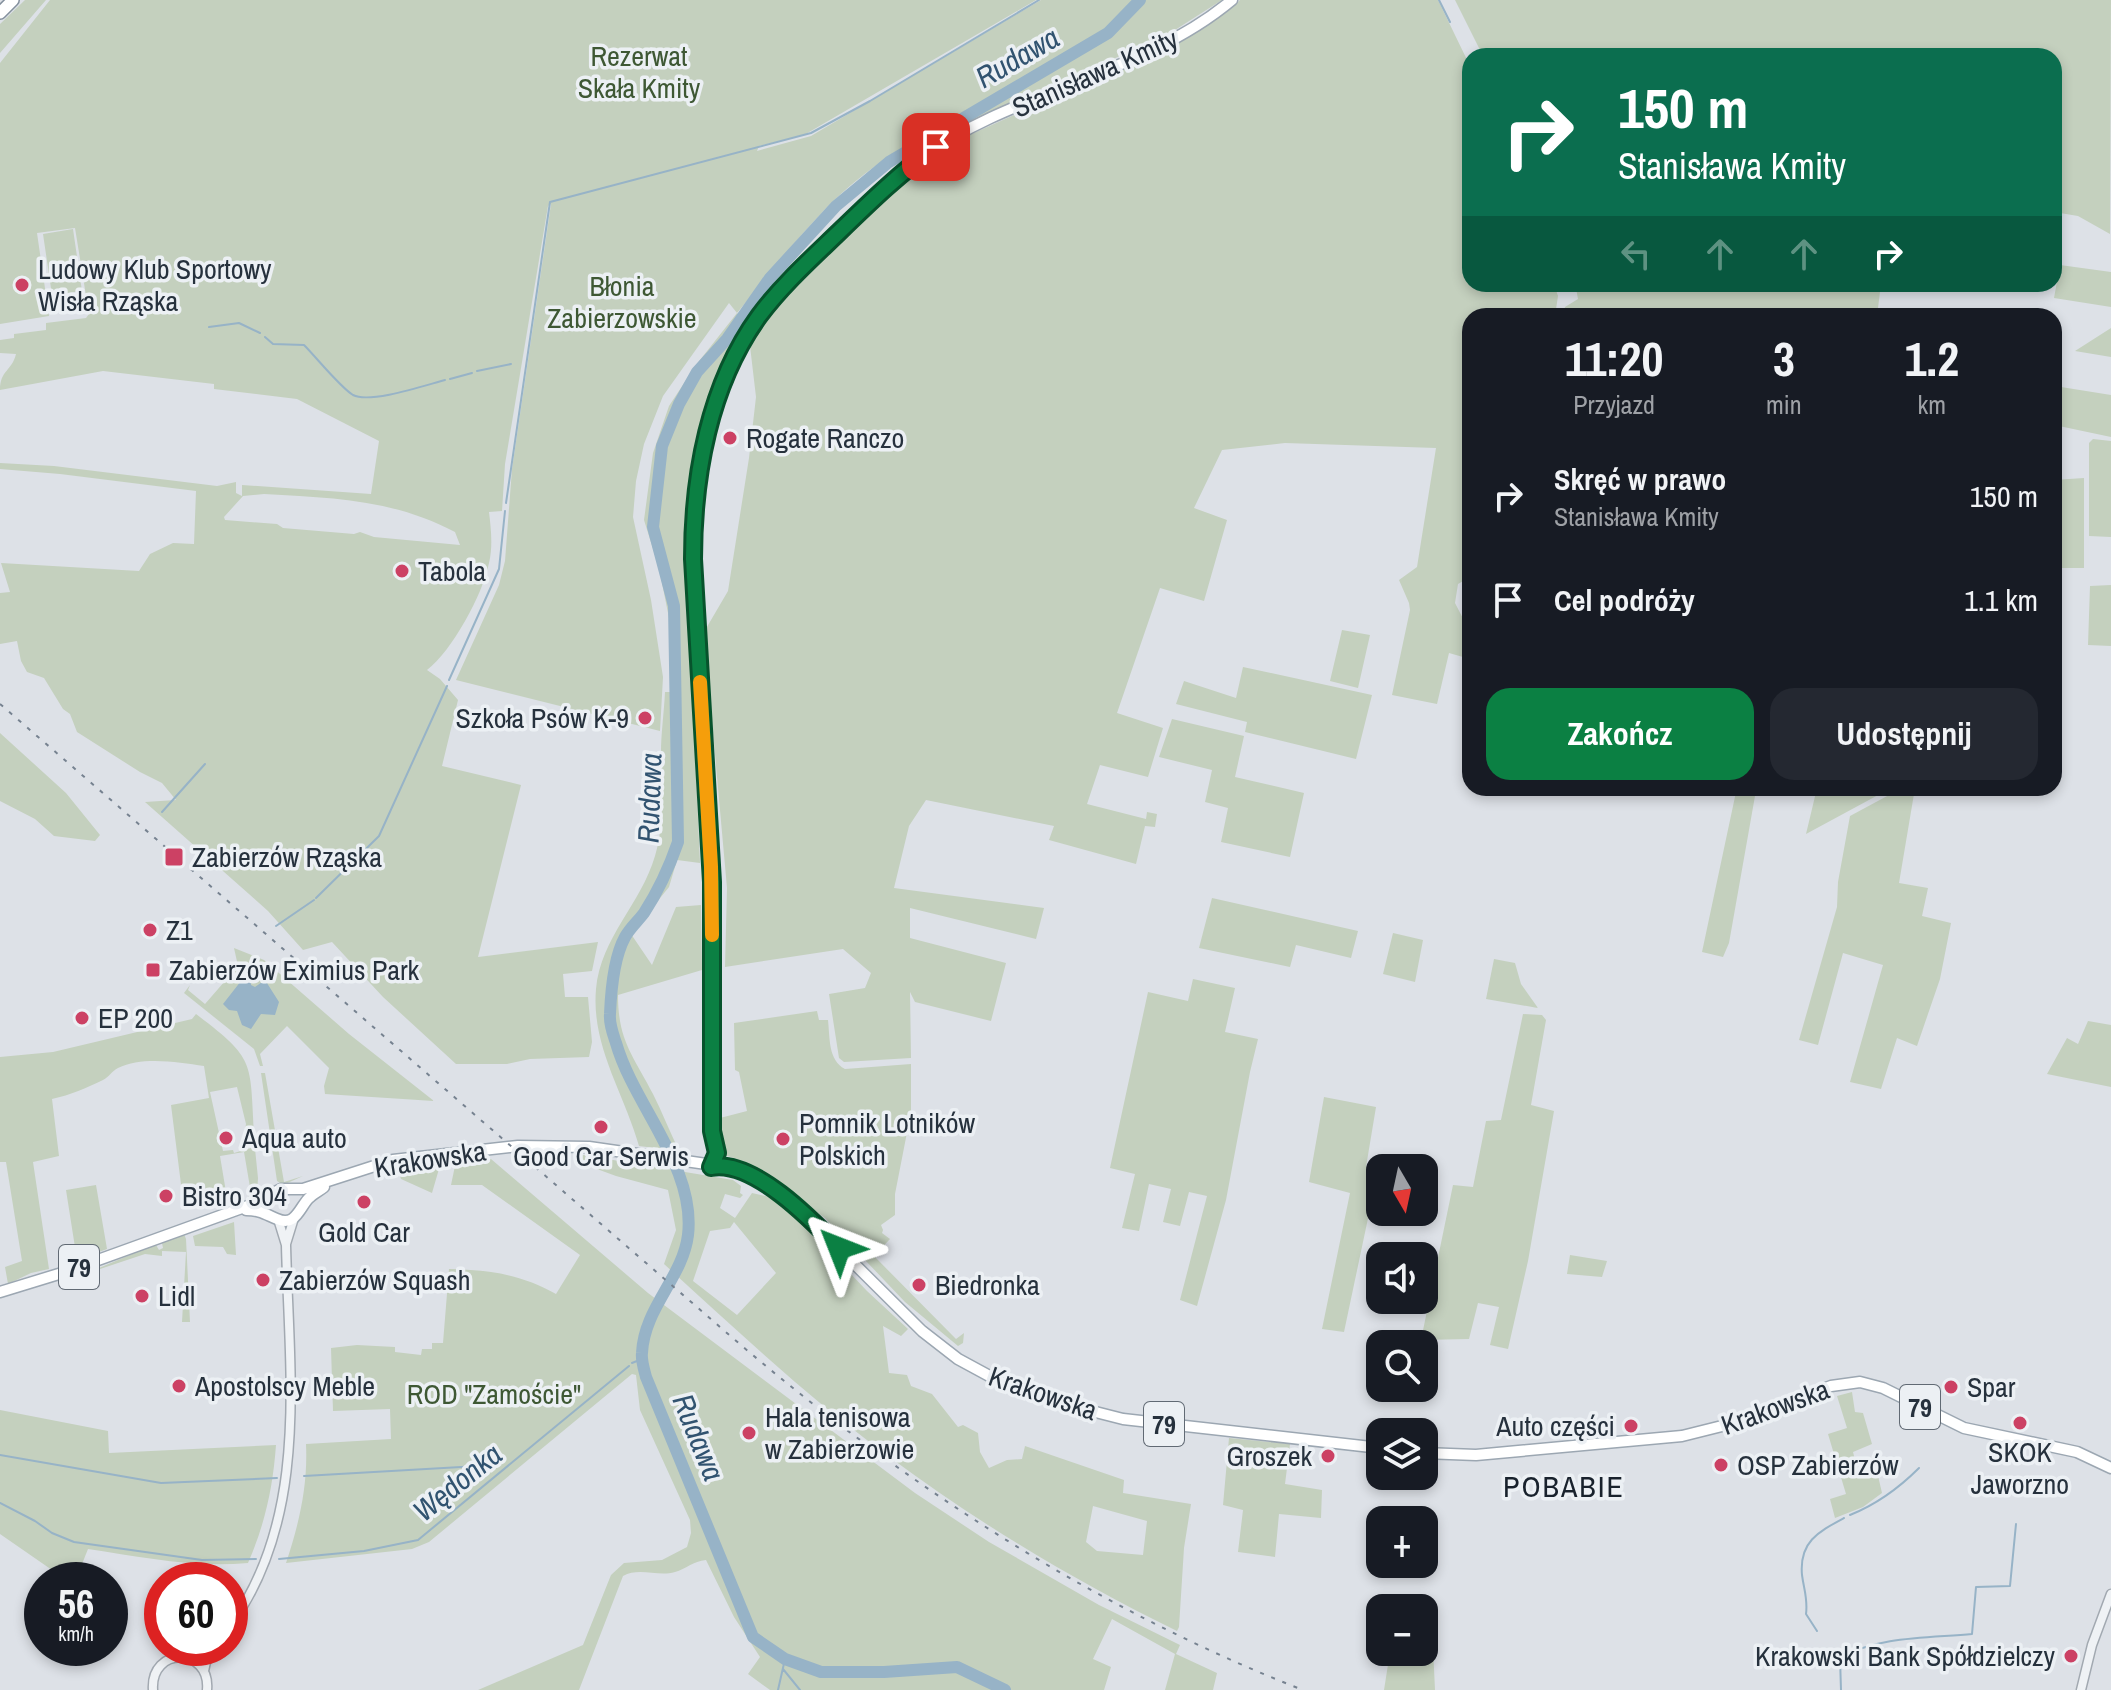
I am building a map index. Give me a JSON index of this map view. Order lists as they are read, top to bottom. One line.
{"streets":{"main road":["Stanisława Kmity","Krakowska","79"]},"crossings":[["Stanisława Kmity","Krakowska"]],"districts":["POBABIE"],"water":["Rudawa","Wędonka"],"parks":["Rezerwat Skała Kmity","Błonia Zabierzowskie","ROD \"Zamoście\""],"places":{"other":["Ludowy Klub Sportowy Wisła Rząska","Rogate Ranczo","Tabola","Szkoła Psów K-9","Z1","EP 200","Good Car Serwis","Aqua auto","Pomnik Lotników Polskich","Bistro 304","Gold Car","Zabierzów Squash","Biedronka","Lidl","Apostolscy Meble","Spar","SKOK Jaworzno","Auto części","Hala tenisowa w Zabierzowie","Groszek","OSP Zabierzów","Krakowski Bank Spółdzielczy"],"transit":["Zabierzów Rząska","Zabierzów Eximius Park"]},"north":"bottom","page":{"turn":["150 m","Stanisława Kmity"],"eta":["11:20","Przyjazd","3","min","1.2","km"],"list":[{"name":"Skręć w prawo","note":"Stanisława Kmity","value":"150 m"},{"name":"Cel podróży","value":"1.1 km"}],"buttons":["Zakończ","Udostępnij"],"map_buttons":["+","−"],"speed":"56 km/h","limit":"60"}}
